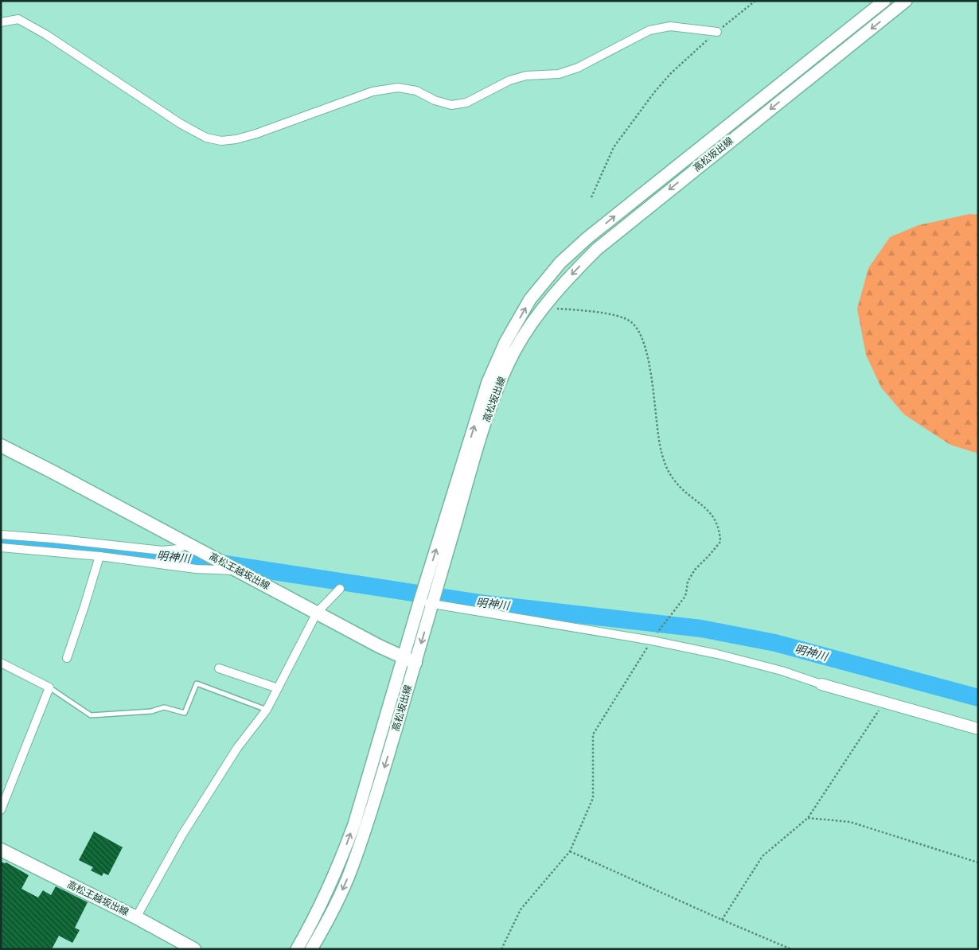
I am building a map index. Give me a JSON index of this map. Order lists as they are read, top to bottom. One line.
{"streets":{"main road":["高松坂出線","高松王越坂出線"]},"crossings":[["高松坂出線","高松王越坂出線"]],"water":["明神川"]}
